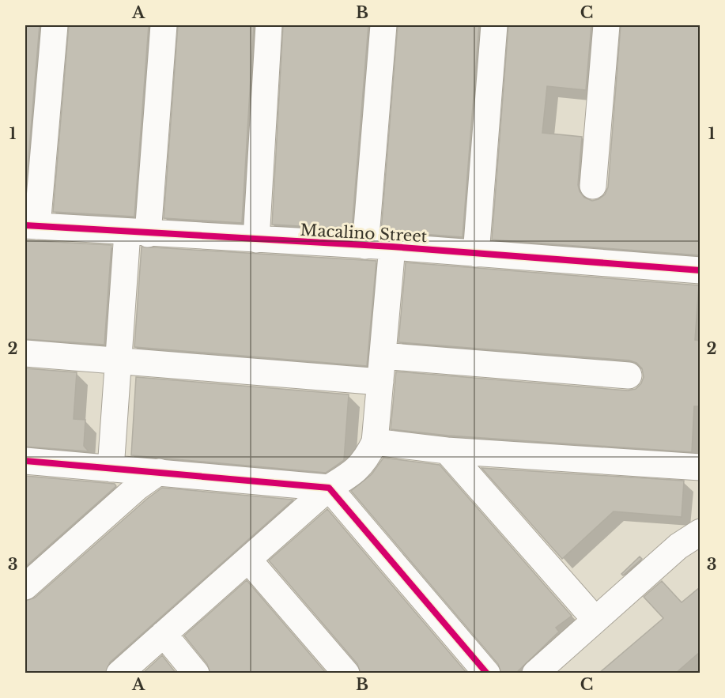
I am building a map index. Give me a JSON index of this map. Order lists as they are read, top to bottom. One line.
{"streets":{"street":["Macalino Street"]},"grid":{"columns":["A","B","C"],"rows":["1","2","3"]}}
